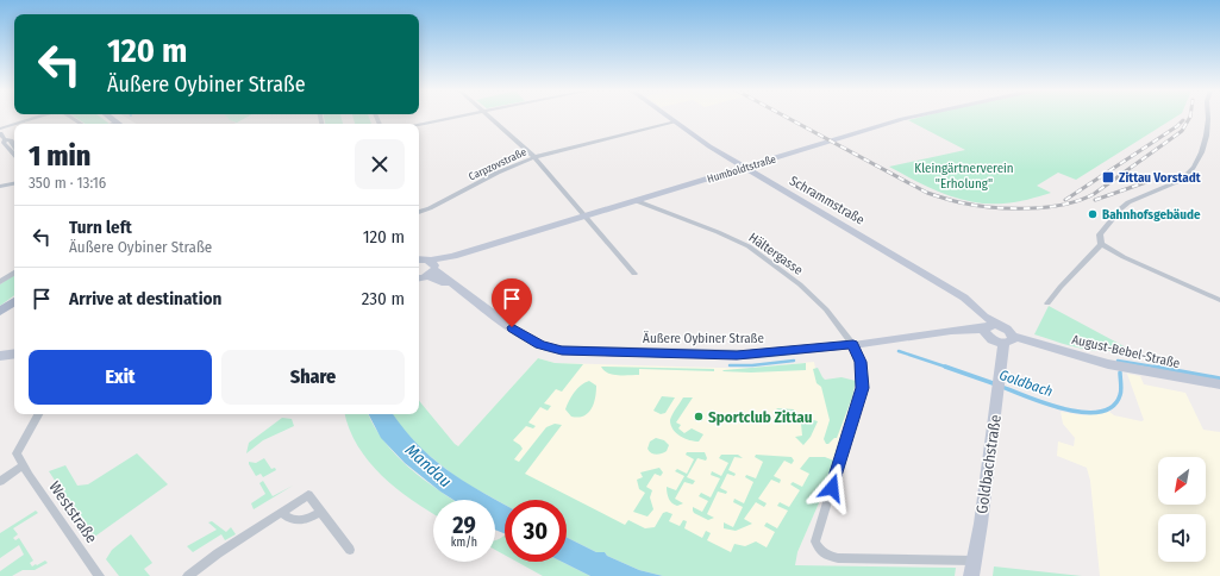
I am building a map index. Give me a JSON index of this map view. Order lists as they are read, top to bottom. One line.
{"streets":{"main road":["Humboldtstraße","Schrammstraße","Äußere Oybiner Straße","August-Bebel-Straße","Goldbachstraße"],"street":["Carpzovstraße","Hältergasse","Weststraße"]},"crossings":[["Carpzovstraße","Schrammstraße"],["Humboldtstraße","Schrammstraße"],["Humboldtstraße","Hältergasse"],["Humboldtstraße","Äußere Oybiner Straße"],["Schrammstraße","Äußere Oybiner Straße"],["Schrammstraße","August-Bebel-Straße"],["Schrammstraße","Goldbachstraße"],["Hältergasse","Äußere Oybiner Straße"],["Hältergasse","Goldbachstraße"],["Äußere Oybiner Straße","August-Bebel-Straße"],["Äußere Oybiner Straße","Goldbachstraße"],["August-Bebel-Straße","Goldbachstraße"]],"water":["Goldbach","Mandau"],"parks":["Kleingärtnerverein \"Erholung\""],"places":{"transit":["Zittau Vorstadt"],"other":["Bahnhofsgebäude","Sportclub Zittau"]},"north":"bottom left","page":{"turn":["120 m","Äußere Oybiner Straße"],"heading":["1 min","350 m · 13:16"],"list":[{"name":"Turn left","note":"Äußere Oybiner Straße","value":"120 m"},{"name":"Arrive at destination","value":"230 m"}],"buttons":["Exit","Share"],"speed":"29 km/h","limit":"30"}}
